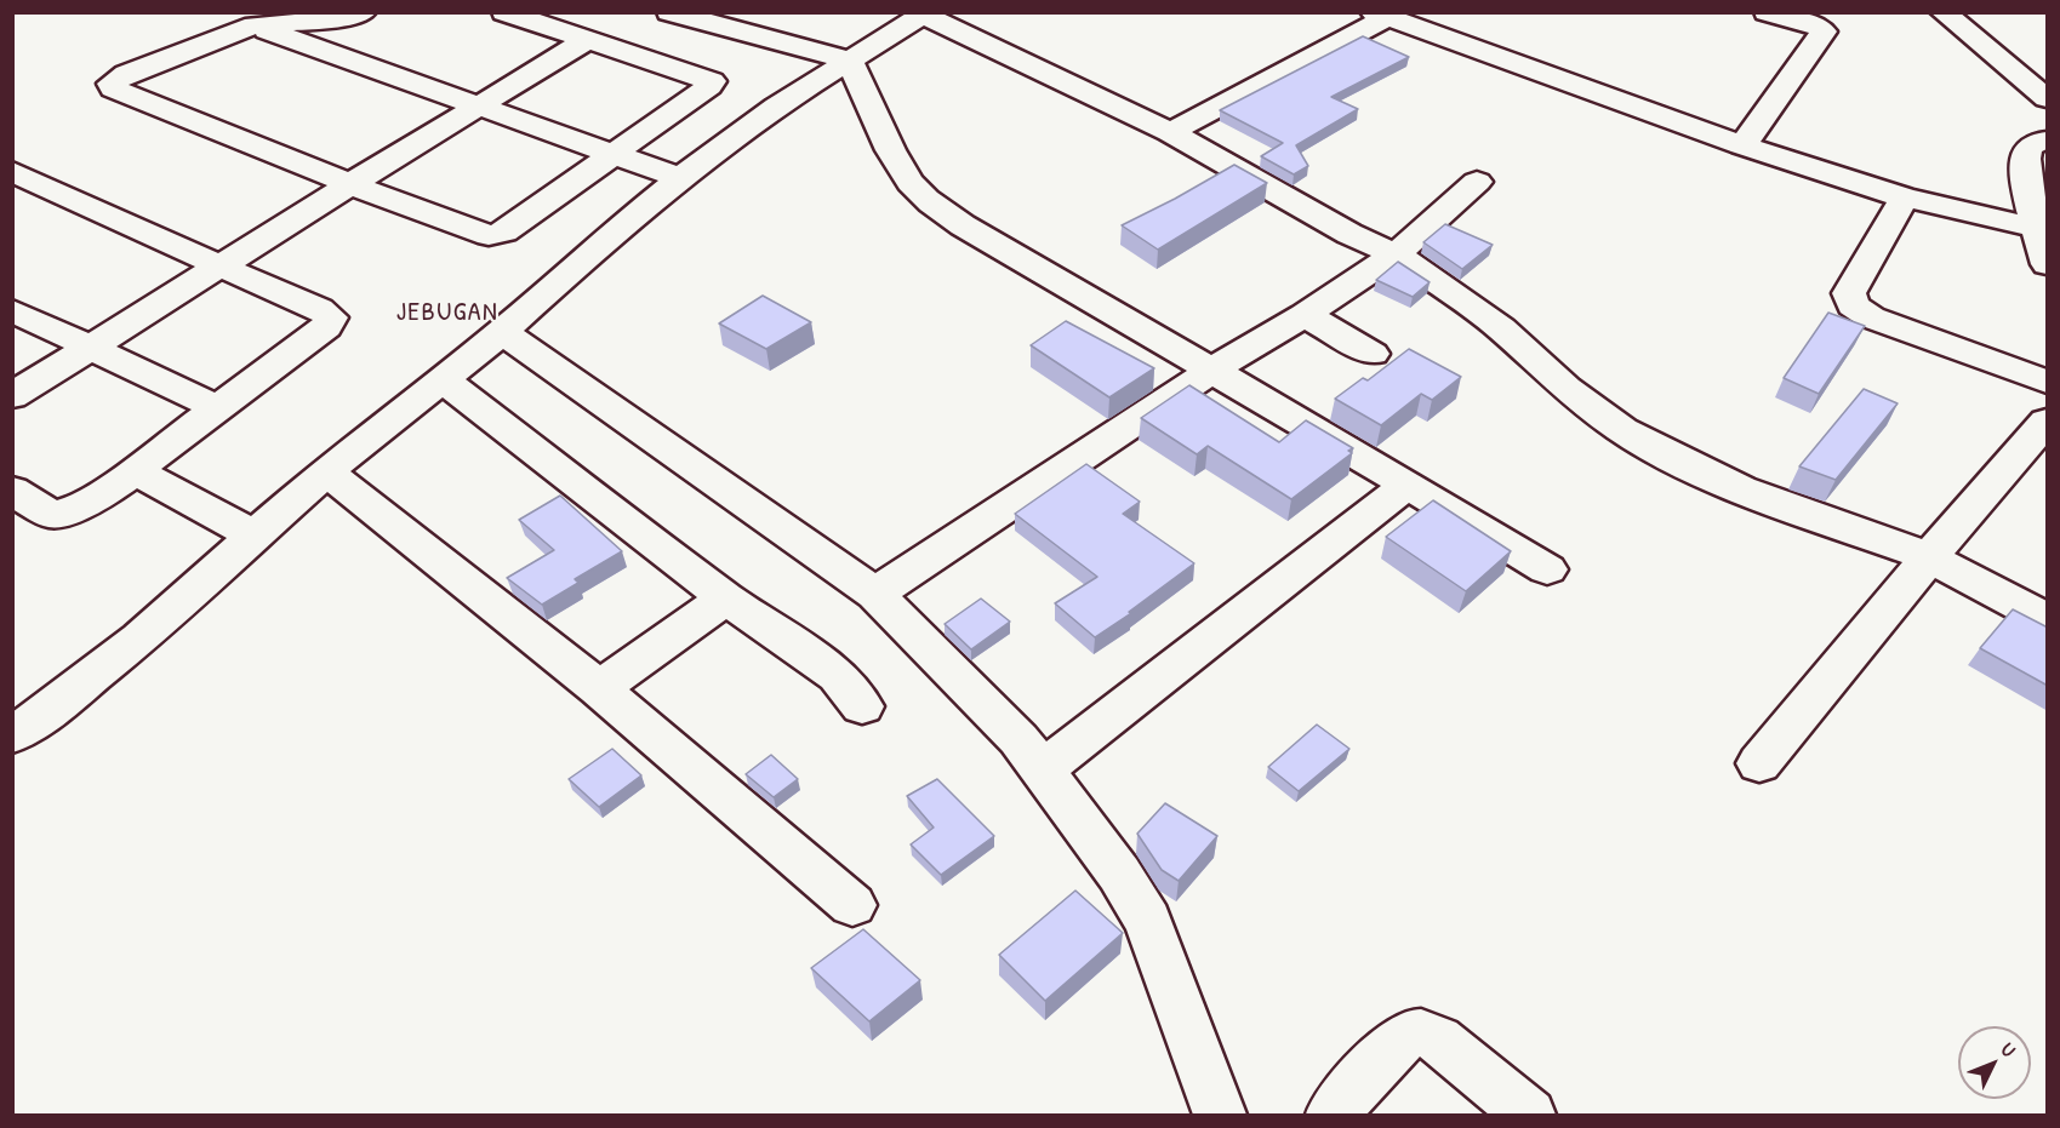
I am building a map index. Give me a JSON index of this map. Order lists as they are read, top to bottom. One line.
{"districts":["JEBUGAN"],"north":"top right"}
